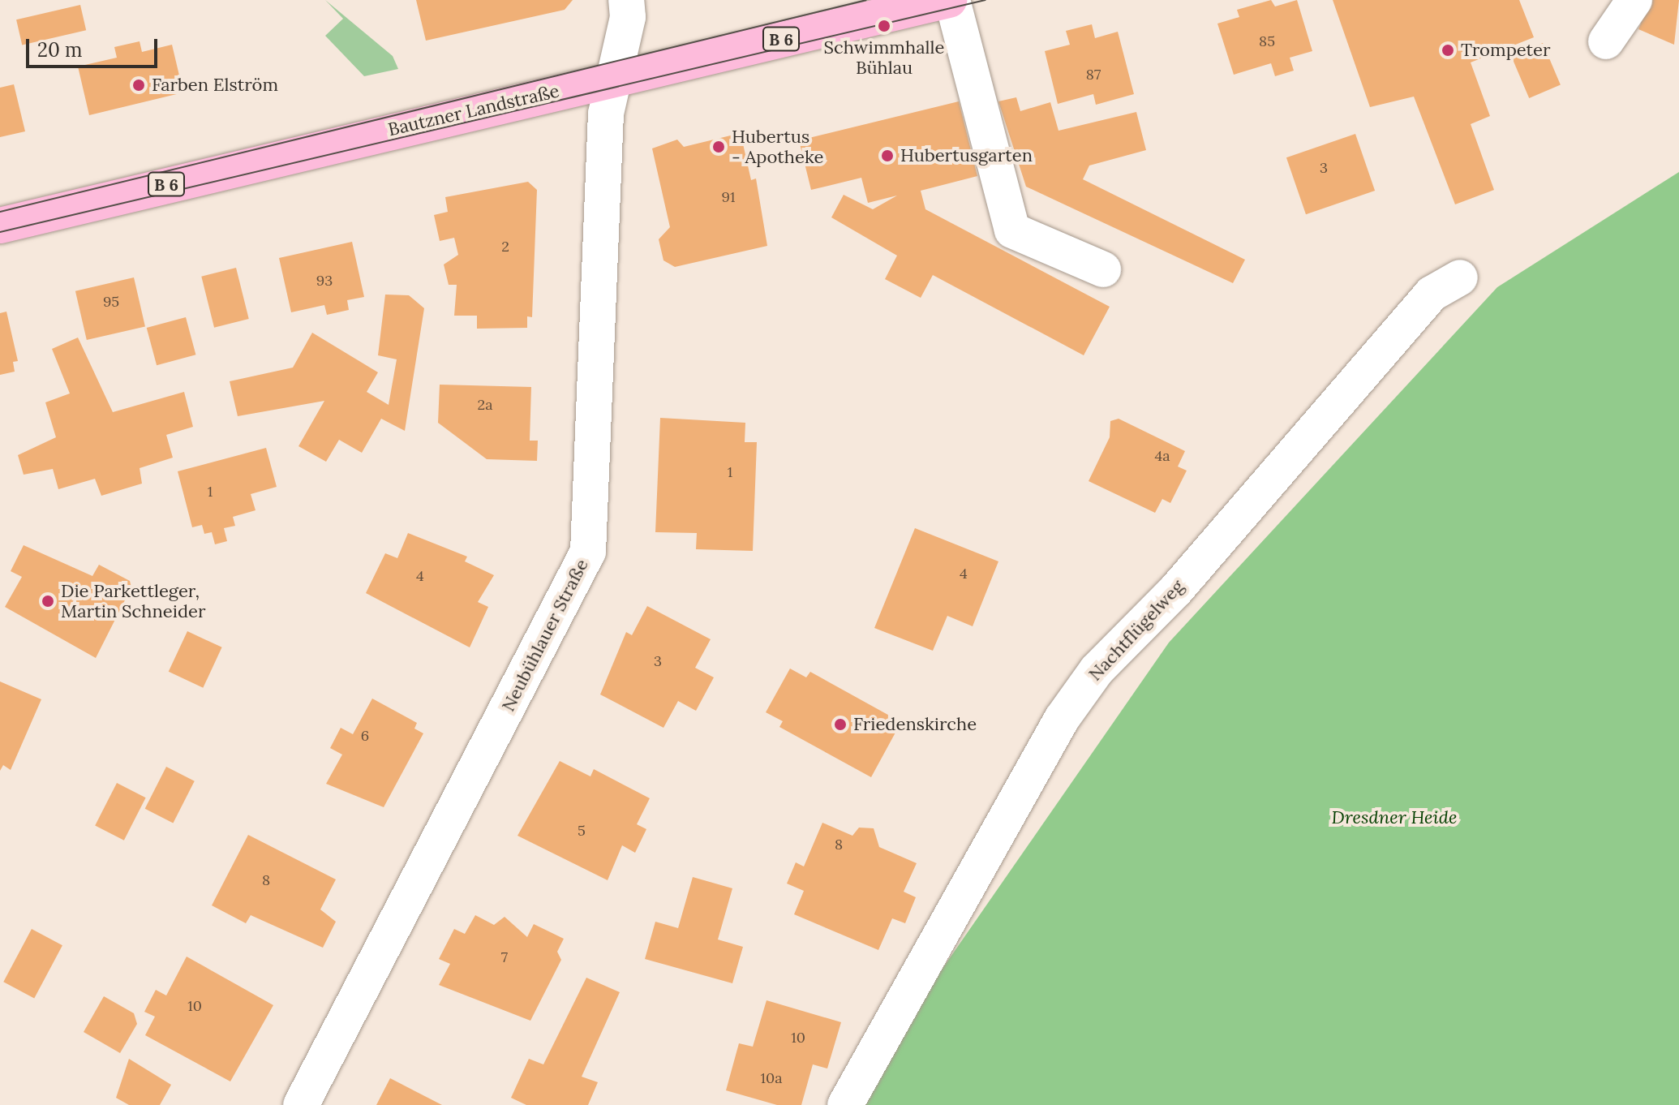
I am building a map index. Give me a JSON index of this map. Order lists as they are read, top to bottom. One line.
{"streets":{"main road":["B 6","Bautzner Landstraße"],"street":["Nachtflügelweg","Neubühlauer Straße"]},"crossings":[["Bautzner Landstraße","Neubühlauer Straße"]],"parks":["Dresdner Heide"],"places":["Schwimmhalle Bühlau","Trompeter","Farben Elström","Hubertus - Apotheke","Hubertusgarten","Die Parkettleger, Martin Schneider","Friedenskirche"],"house_numbers":["85","87","3","91","2","93","95","2a","4a","1","1","4","4","3","6","5","8","8","7","10","10","10a"],"scale_bar":"20 m"}
